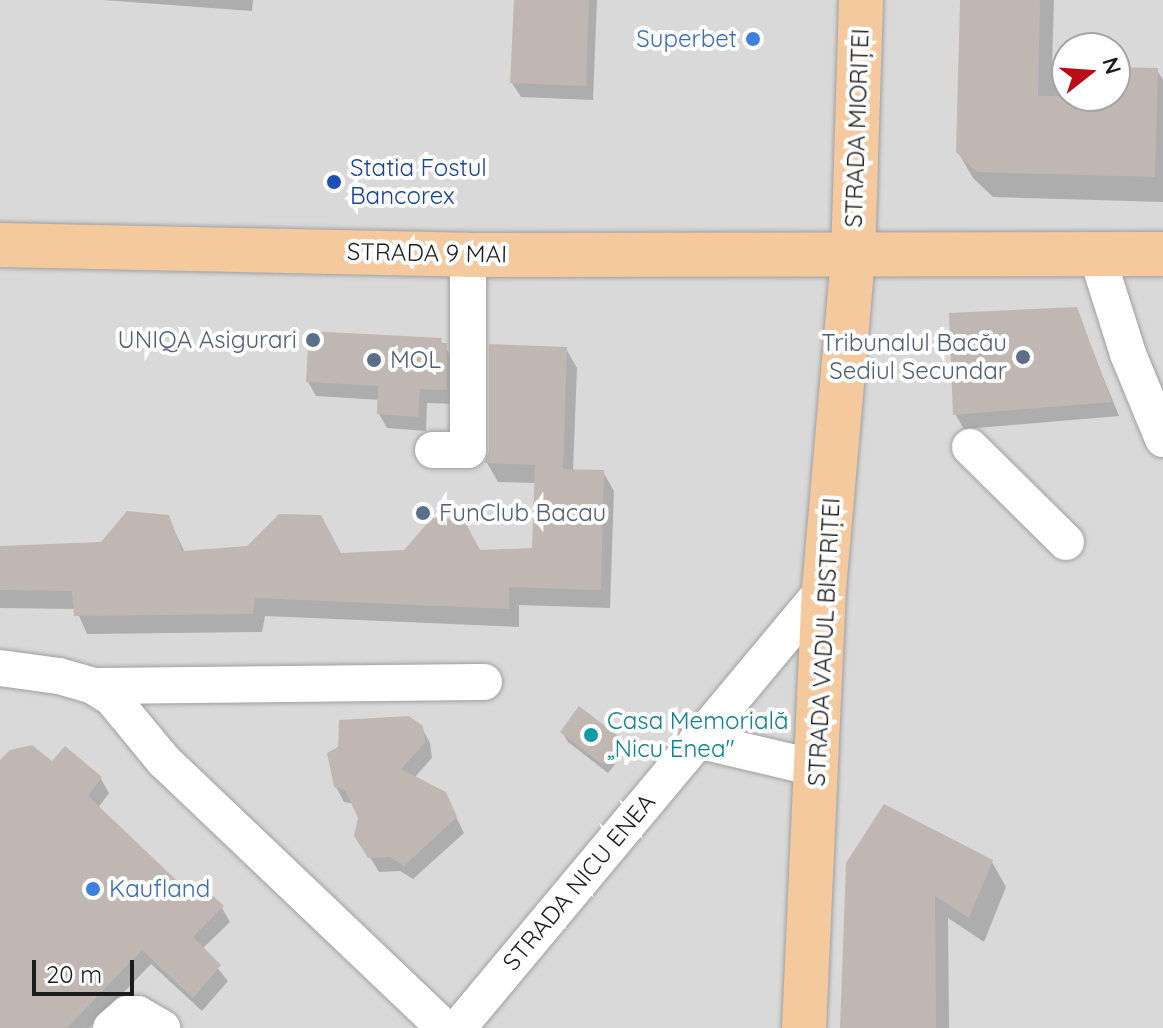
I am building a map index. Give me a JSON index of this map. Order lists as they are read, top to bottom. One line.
{"streets":{"main road":["STRADA MIORIȚEI","STRADA 9 MAI","STRADA VADUL BISTRIȚEI"],"street":["STRADA NICU ENEA"]},"crossings":[["STRADA MIORIȚEI","STRADA 9 MAI"],["STRADA MIORIȚEI","STRADA VADUL BISTRIȚEI"],["STRADA 9 MAI","STRADA VADUL BISTRIȚEI"],["STRADA VADUL BISTRIȚEI","STRADA NICU ENEA"]],"places":["Superbet","Statia Fostul Bancorex","UNIQA Asigurari","Tribunalul Bacău Sediul Secundar","MOL","FunClub Bacau","Casa Memorială „Nicu Enea\"","Kaufland"],"scale_bar":"20 m","north":"right"}
